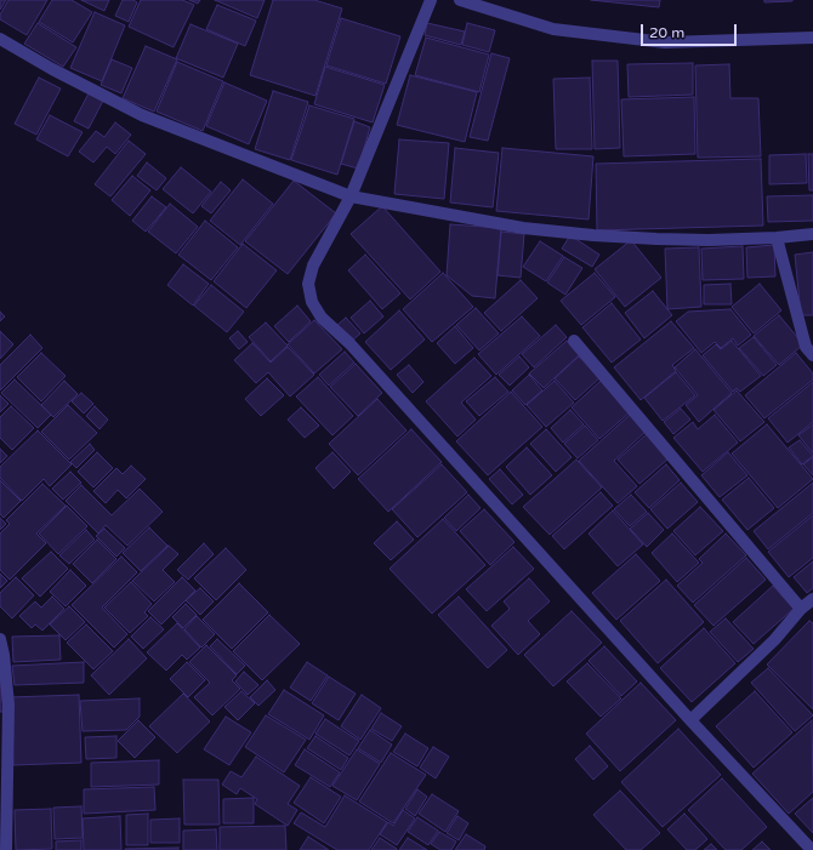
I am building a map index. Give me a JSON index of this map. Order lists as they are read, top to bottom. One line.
{"scale_bar":"20 m"}
